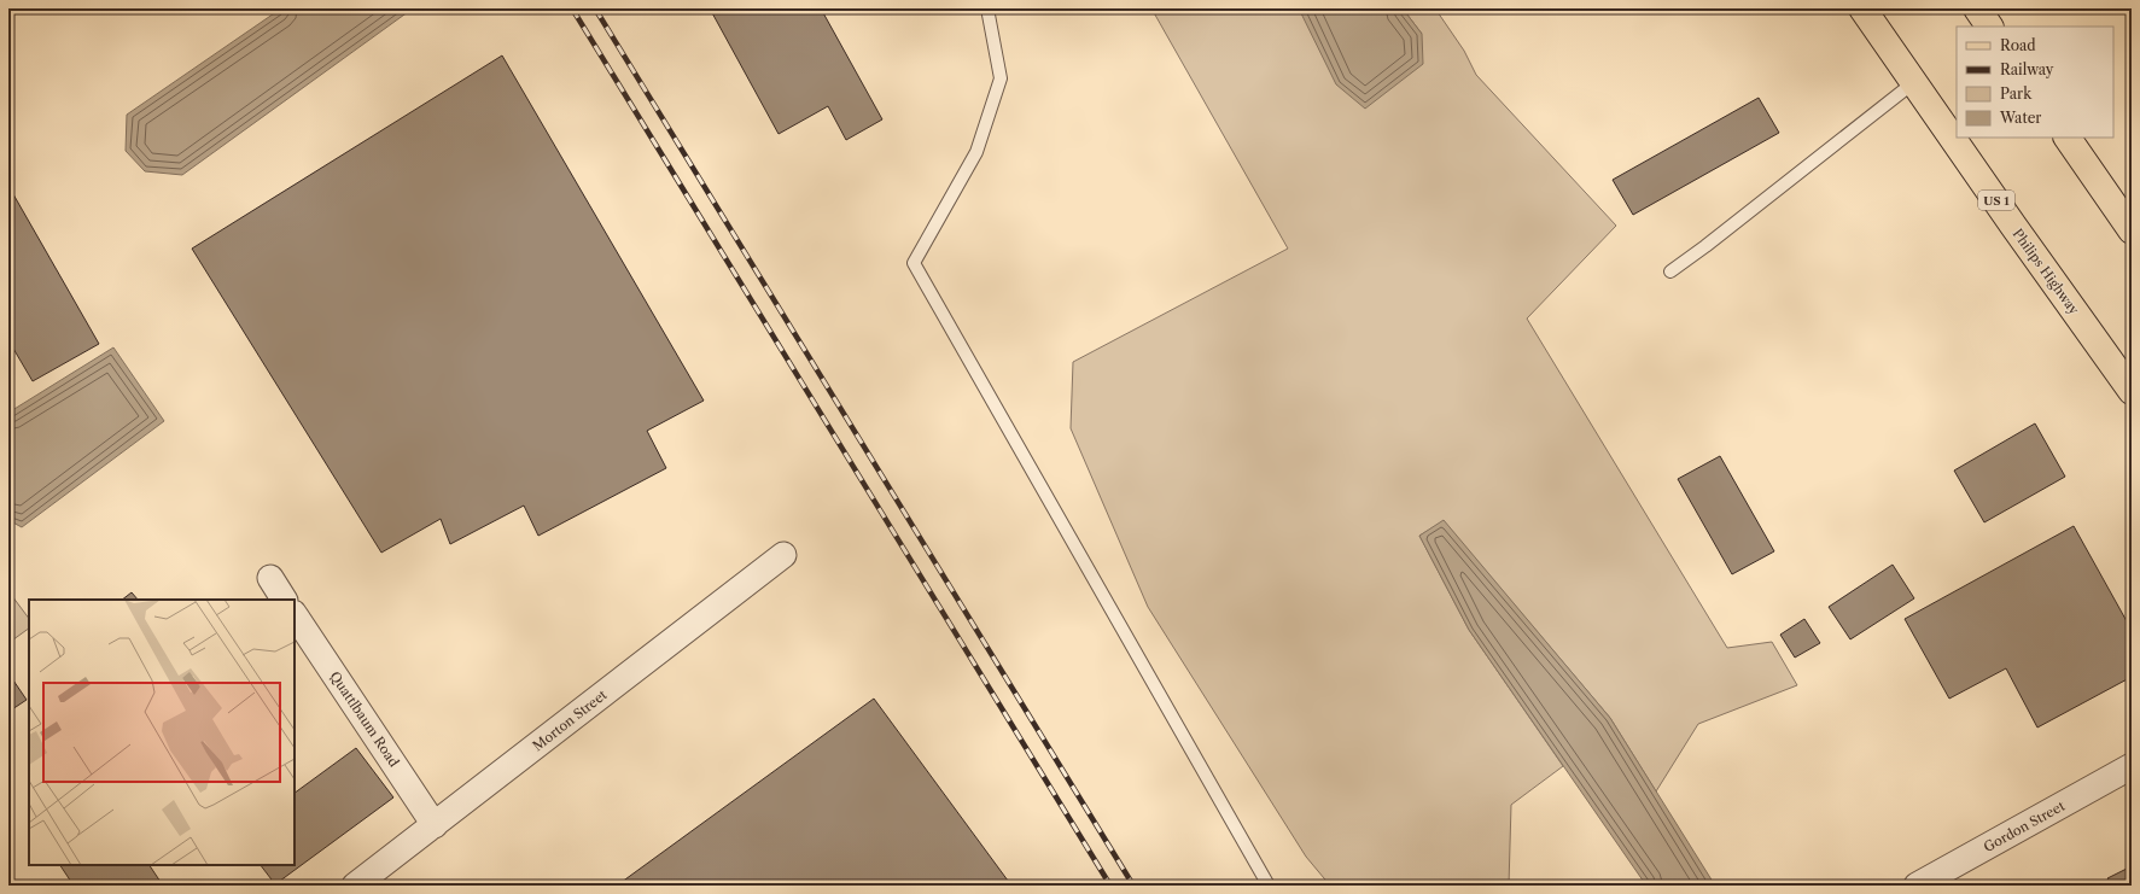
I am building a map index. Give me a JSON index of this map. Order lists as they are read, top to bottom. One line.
{"streets":{"main road":["US 1","Philips Highway"],"street":["Quattlbaum Road","Morton Street","Gordon Street"]},"crossings":[["Quattlbaum Road","Morton Street"]],"legend":["Road","Railway","Park","Water"]}
